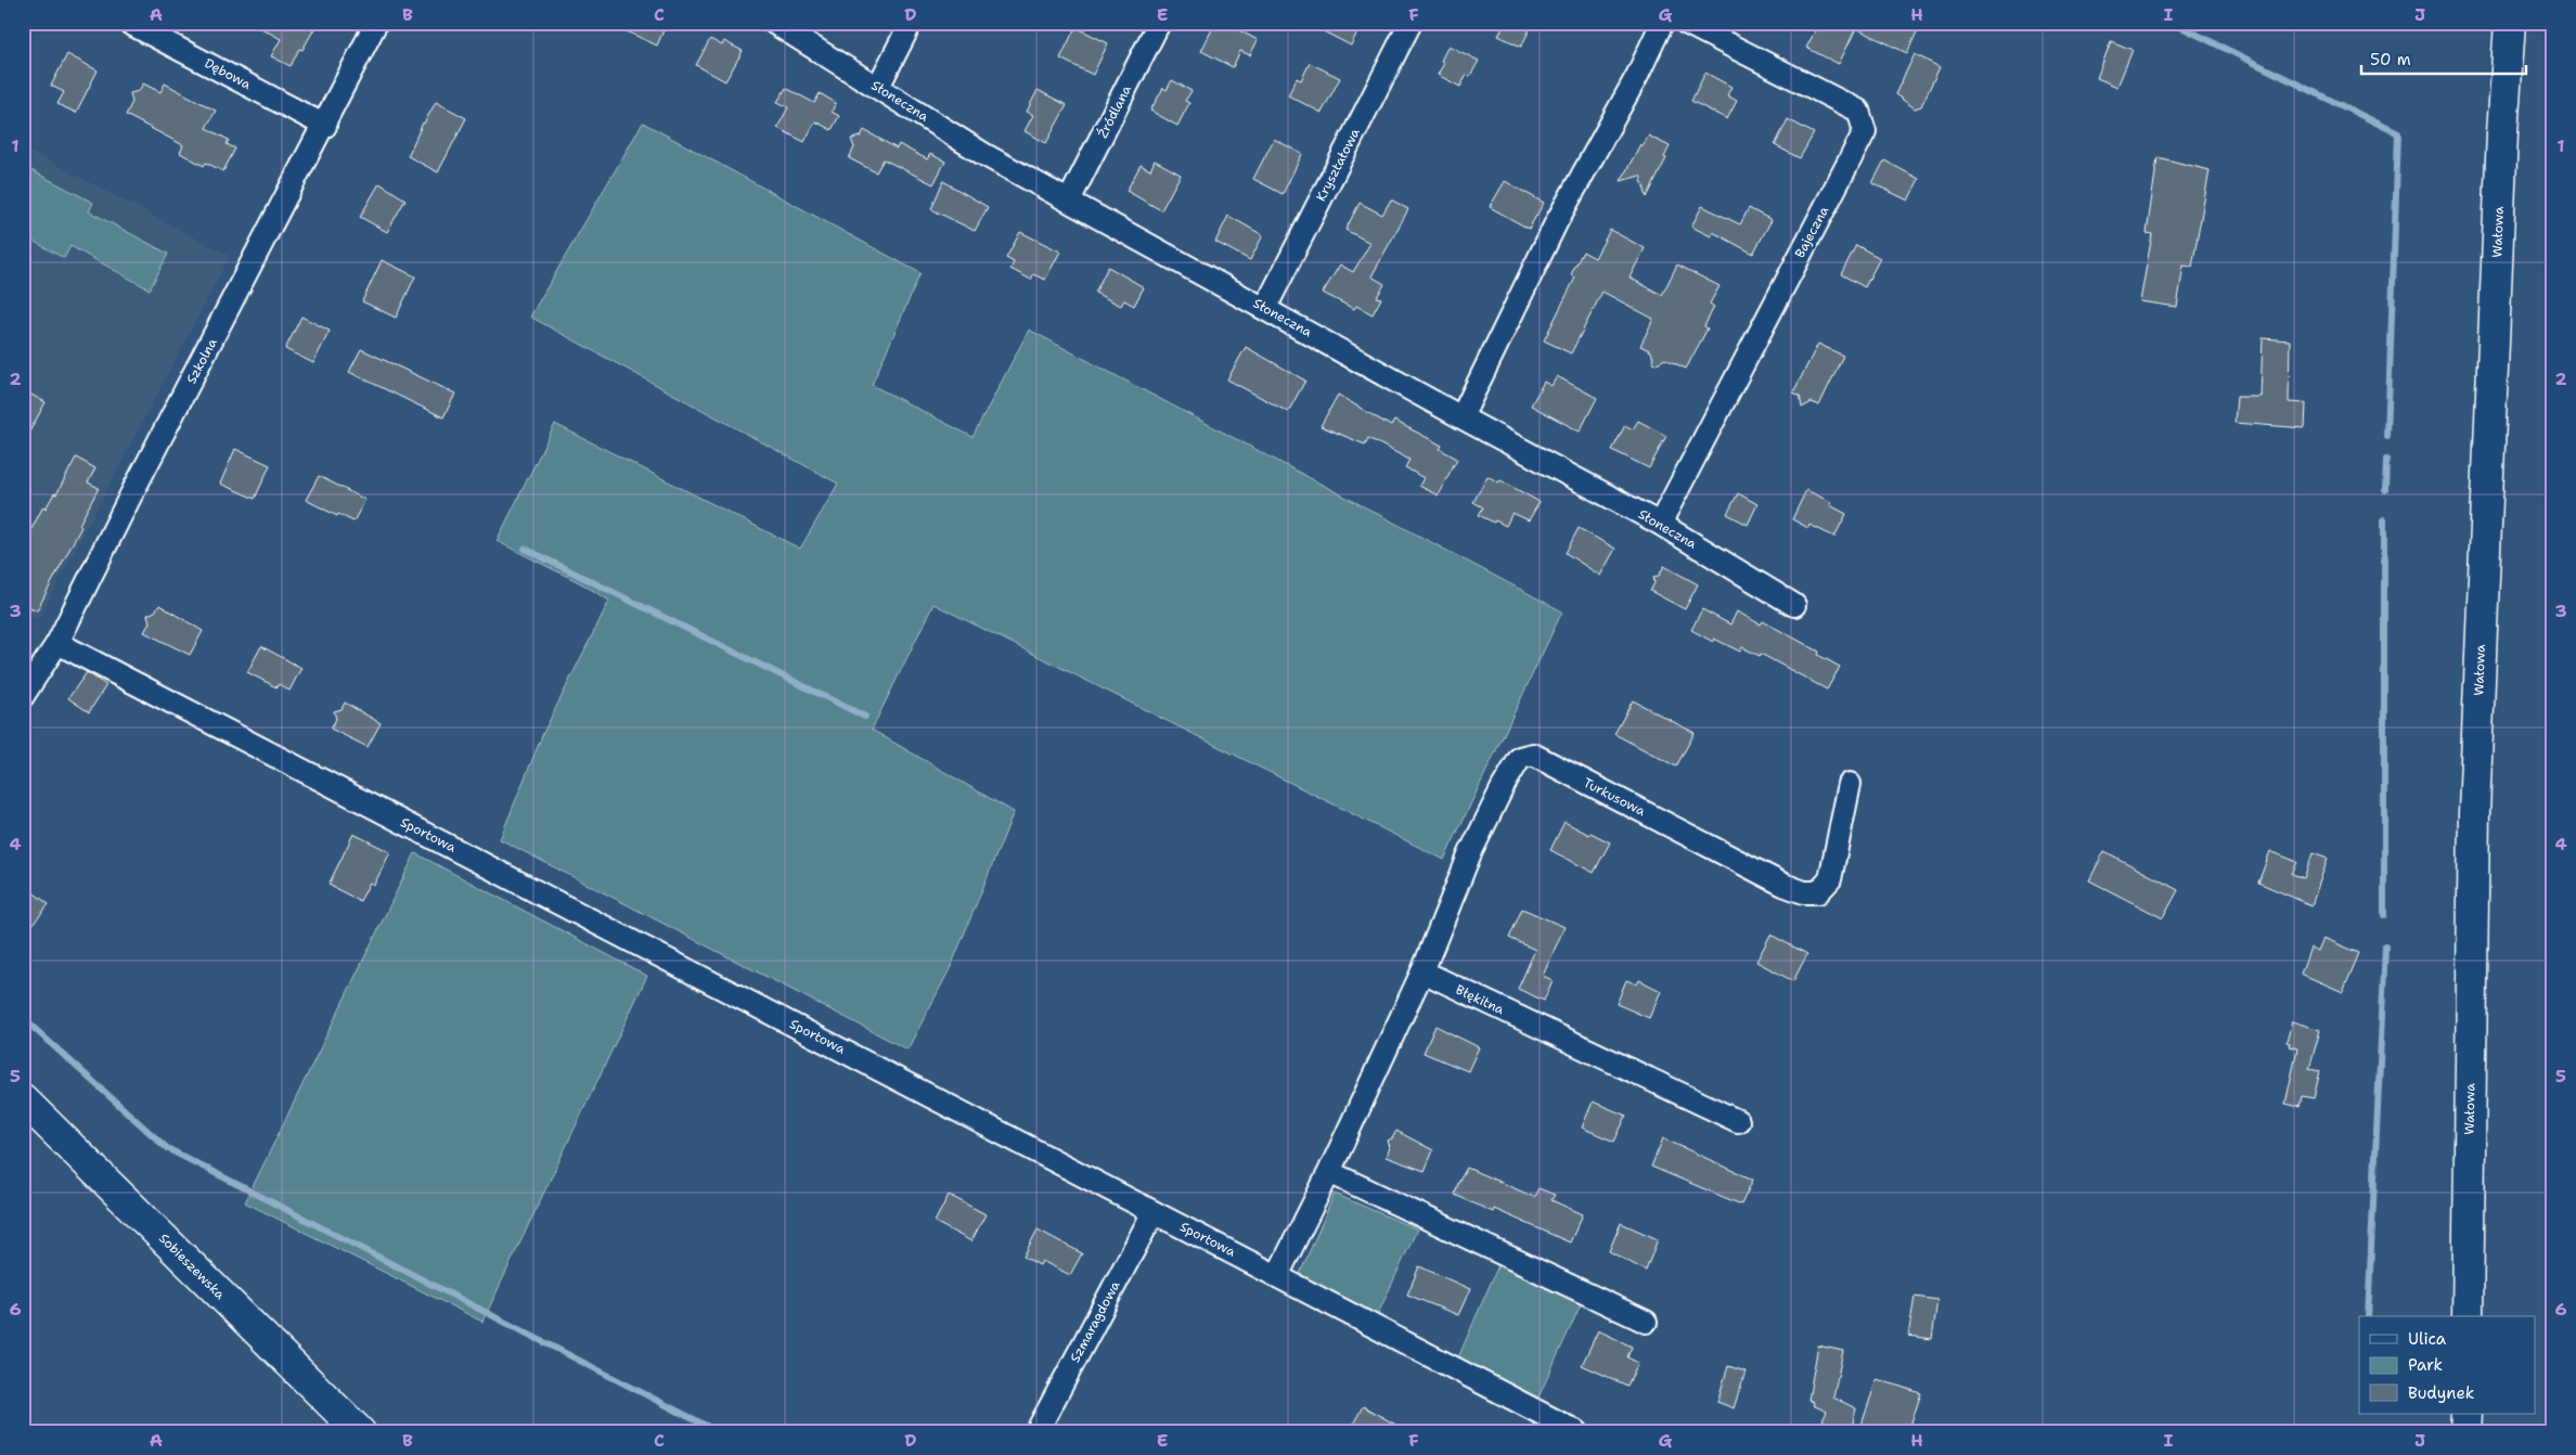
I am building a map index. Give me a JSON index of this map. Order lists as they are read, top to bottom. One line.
{"streets":{"street":["Dębowa","Słoneczna","Źródlana","Kryształowa","Bajeczna","Wałowa","Szkolna","Turkusowa","Sportowa","Błękitna","Sobieszewska","Szmaragdowa"]},"crossings":[["Dębowa","Szkolna"],["Słoneczna","Źródlana"],["Słoneczna","Kryształowa"],["Słoneczna","Bajeczna"],["Szkolna","Sportowa"],["Turkusowa","Błękitna"],["Sportowa","Szmaragdowa"]],"legend":["Ulica","Park","Budynek"],"scale_bar":"50 m","grid":{"columns":["A","B","C","D","E","F","G","H","I","J"],"rows":["1","2","3","4","5","6"]}}
